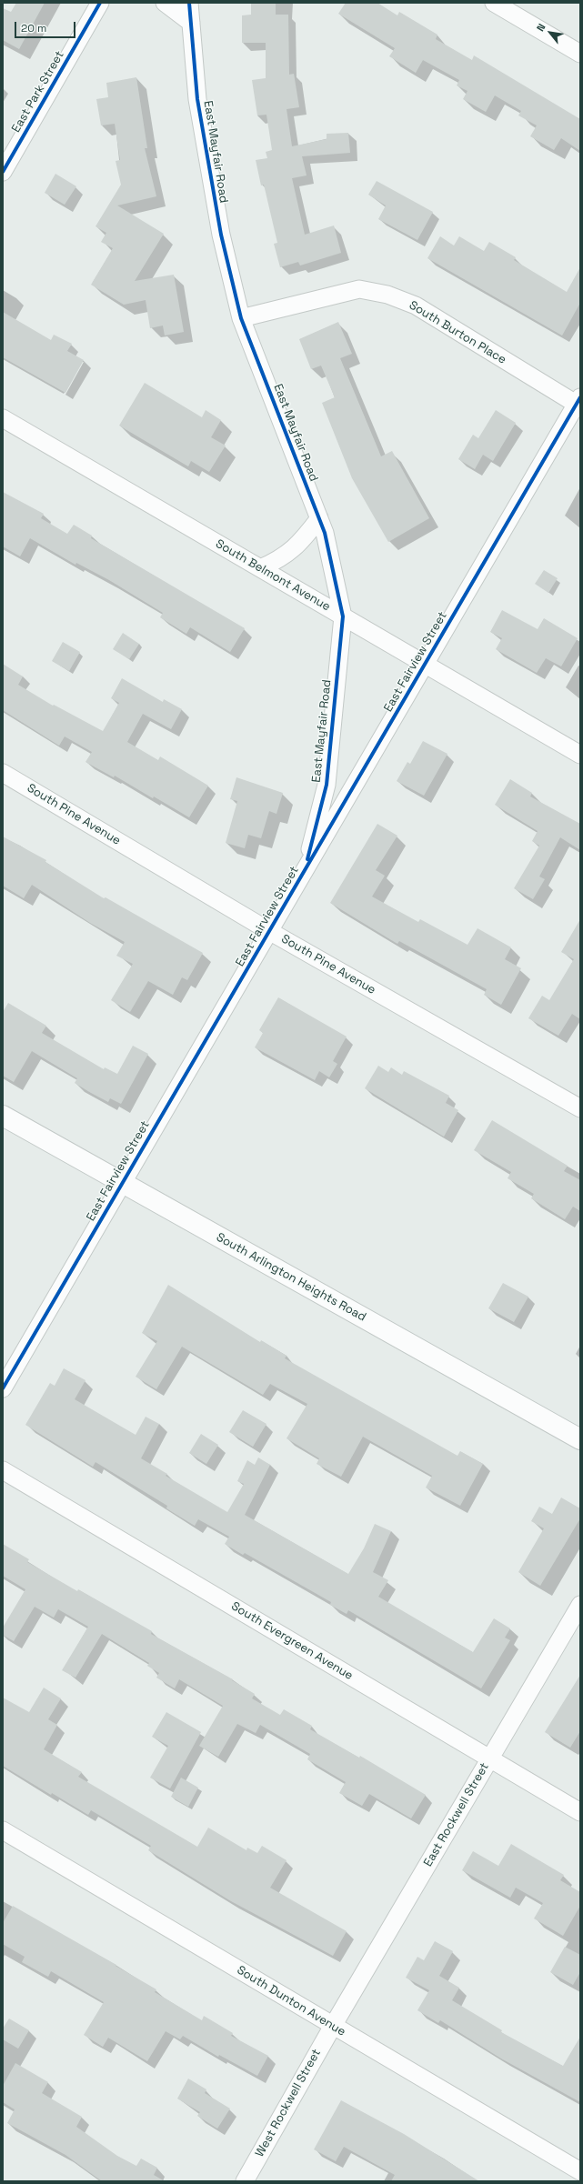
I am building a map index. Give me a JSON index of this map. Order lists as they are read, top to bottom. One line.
{"streets":{"main road":["South Arlington Heights Road"],"street":["East Park Street","East Mayfair Road","South Burton Place","South Belmont Avenue","East Fairview Street","South Pine Avenue","South Evergreen Avenue","East Rockwell Street","South Dunton Avenue","West Rockwell Street"]},"crossings":[["East Mayfair Road","South Burton Place"],["East Mayfair Road","South Belmont Avenue"],["East Mayfair Road","East Fairview Street"],["South Burton Place","East Fairview Street"],["South Belmont Avenue","East Fairview Street"],["East Fairview Street","South Pine Avenue"],["East Fairview Street","South Arlington Heights Road"],["South Evergreen Avenue","East Rockwell Street"],["East Rockwell Street","South Dunton Avenue"],["East Rockwell Street","West Rockwell Street"],["South Dunton Avenue","West Rockwell Street"]],"scale_bar":"20 m","north":"top left"}
